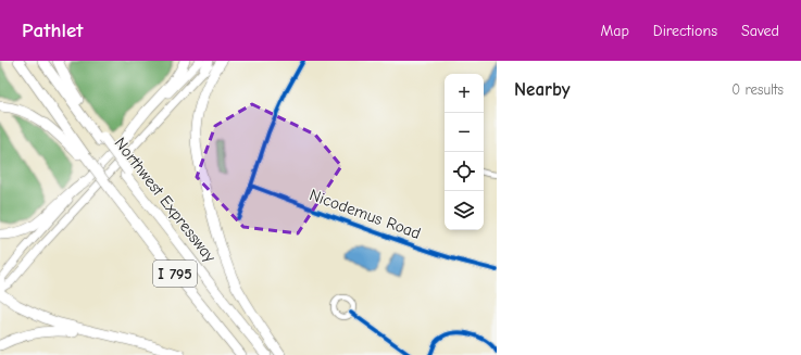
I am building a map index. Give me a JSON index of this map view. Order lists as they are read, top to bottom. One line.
{"streets":{"highway":["Northwest Expressway","I 795"],"street":["Nicodemus Road"]},"page":{"header":"Pathlet","nav":["Map","Directions","Saved"],"heading":["Nearby","0 results"],"map_buttons":["+","−"]}}
